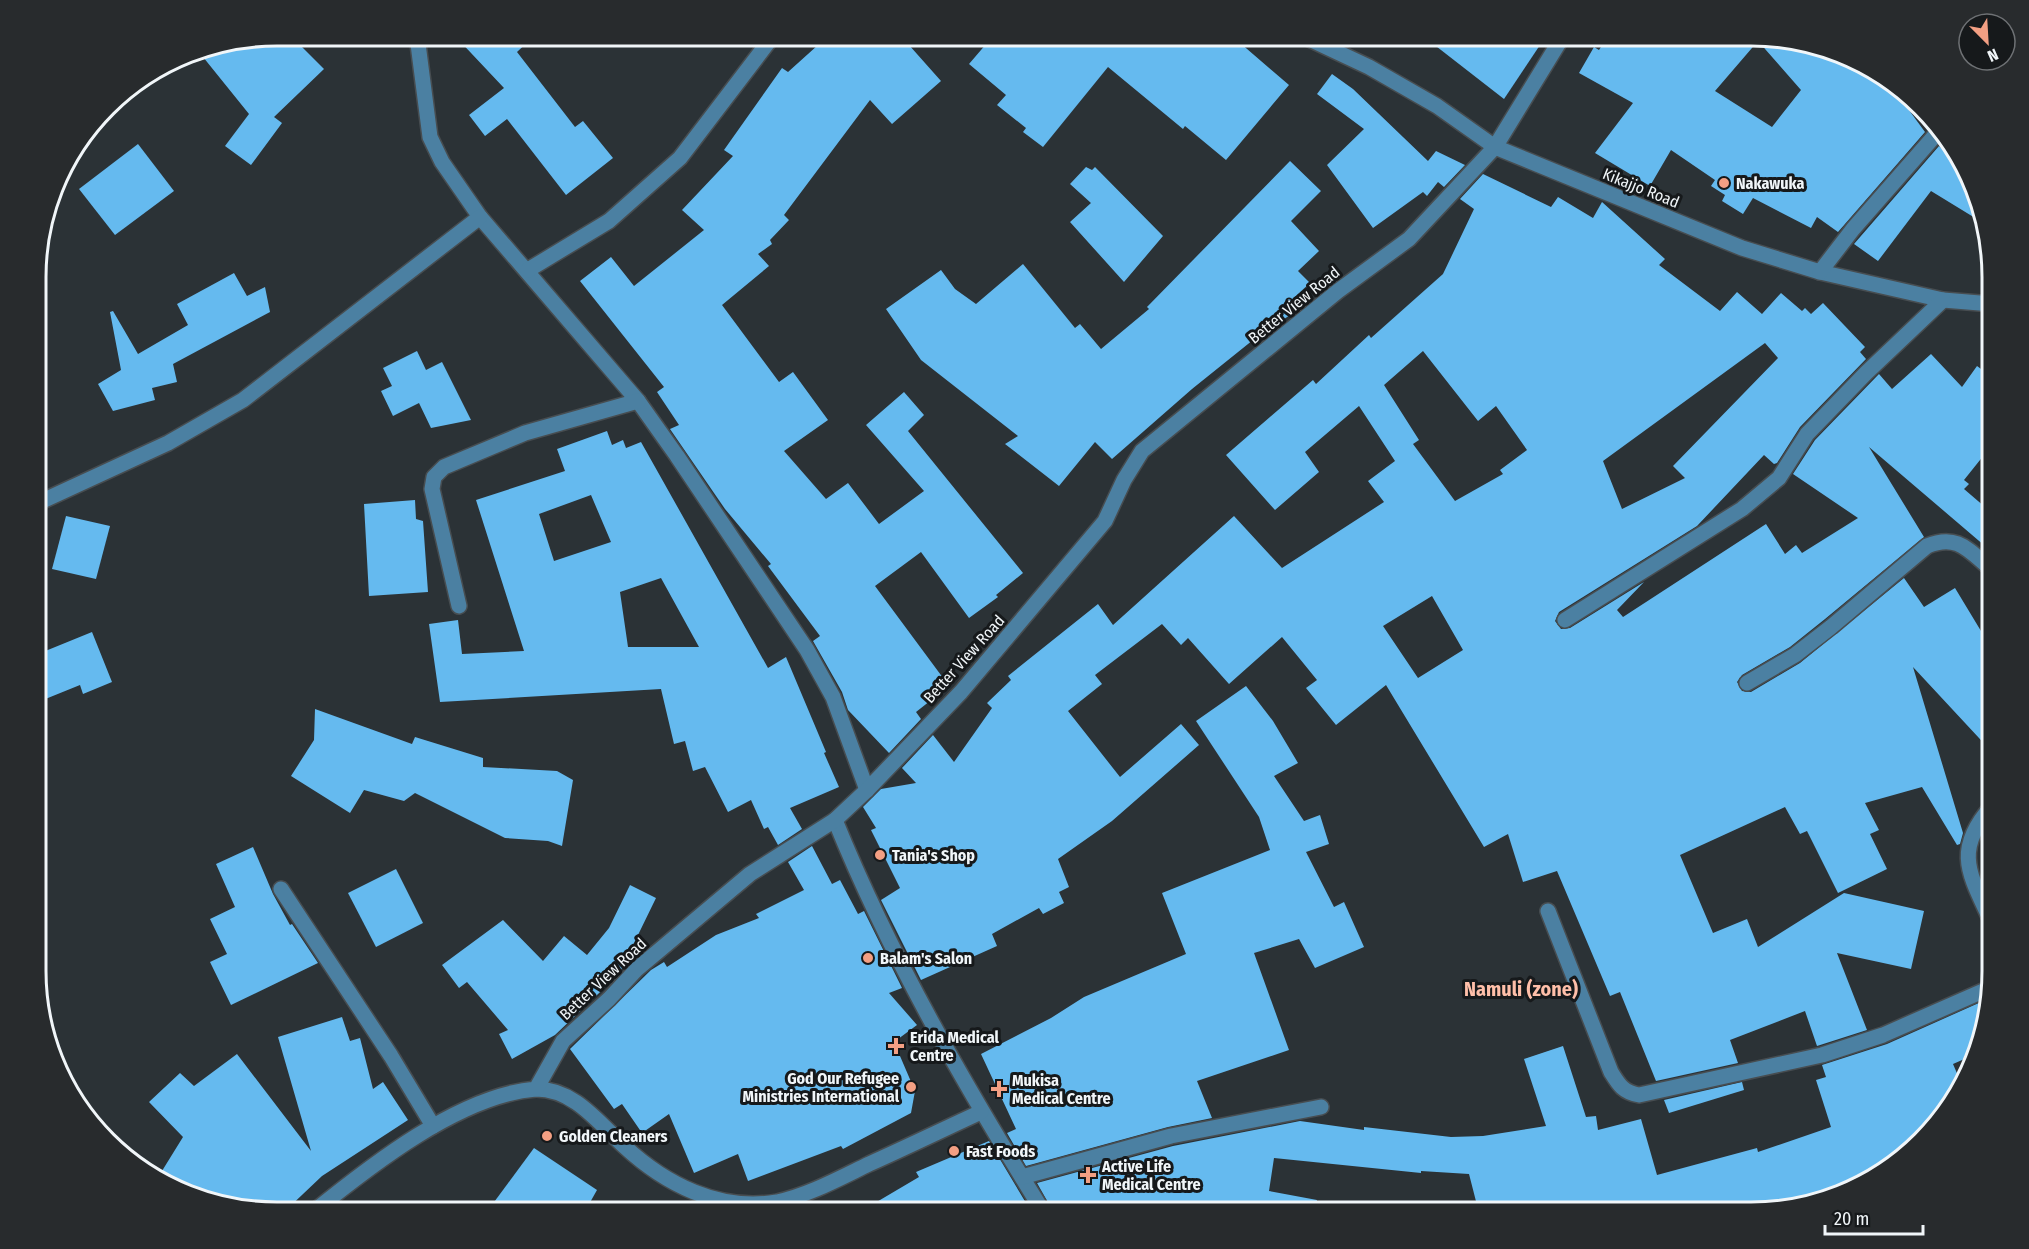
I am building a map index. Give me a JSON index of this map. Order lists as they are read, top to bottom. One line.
{"streets":{"street":["Kikajjo Road","Better View Road"]},"crossings":[["Kikajjo Road","Better View Road"]],"districts":["Namuli (zone)"],"places":{"other":["Nakawuka","Tania's Shop","Balam's Salon","God Our Refugee Ministries International","Golden Cleaners","Fast Foods"],"health":["Erida Medical Centre","Mukisa Medical Centre","Active Life Medical Centre"]},"scale_bar":"20 m","north":"bottom right"}
